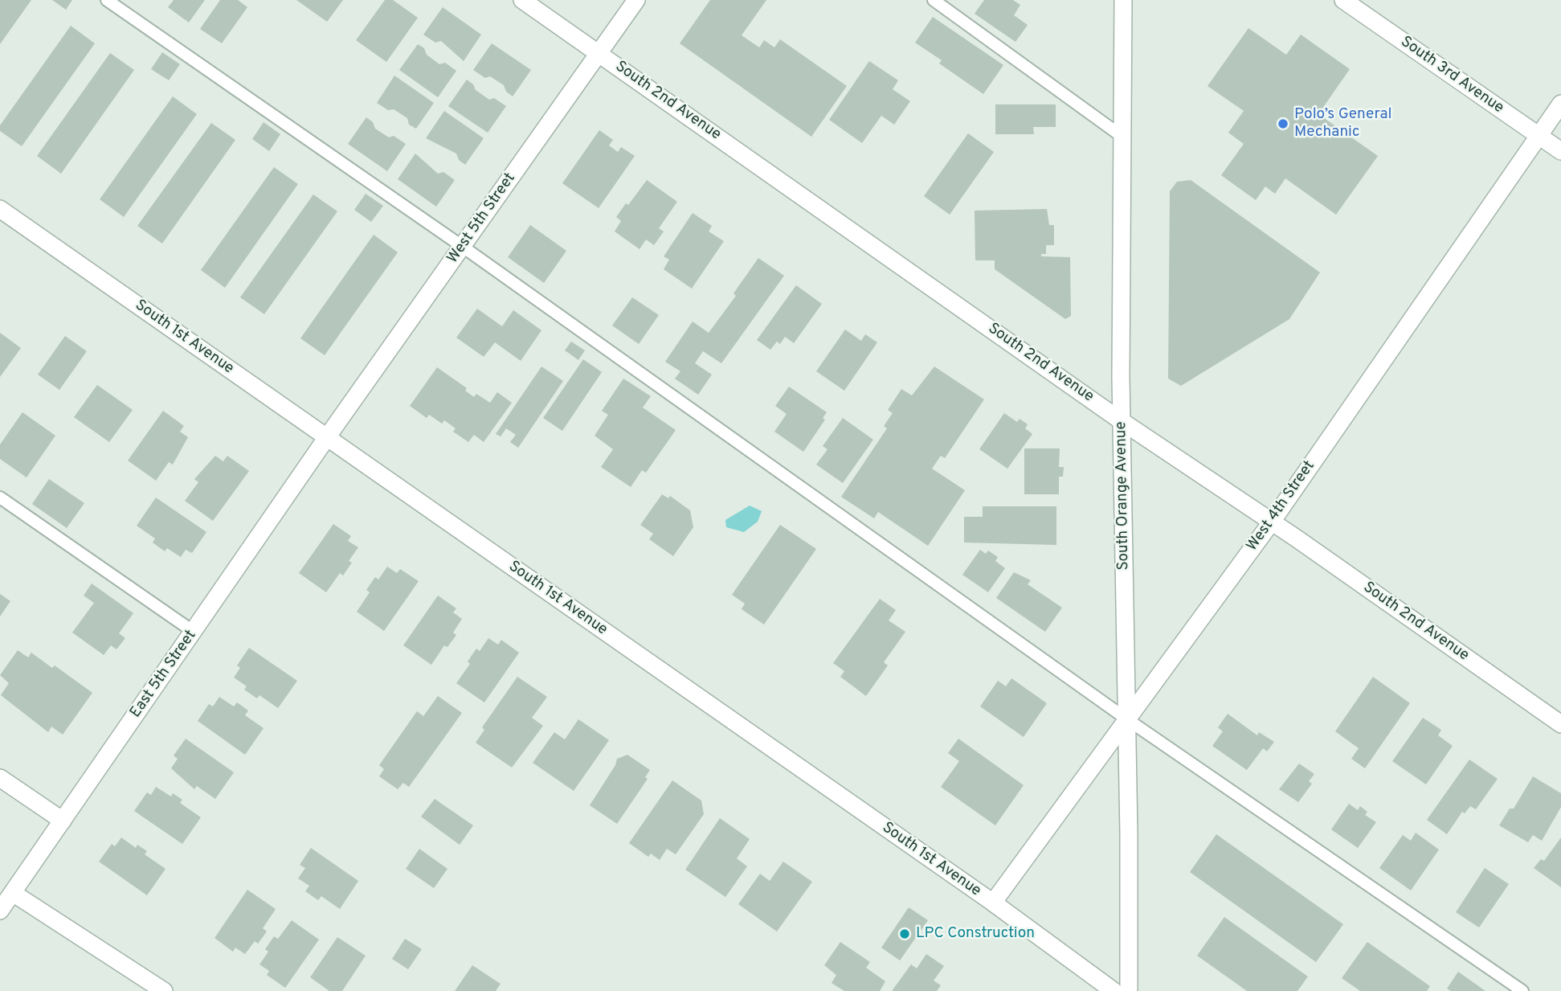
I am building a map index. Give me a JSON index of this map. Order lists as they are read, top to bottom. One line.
{"streets":{"street":["South 3rd Avenue","South 2nd Avenue","West 5th Street","South 1st Avenue","South Orange Avenue","West 4th Street","East 5th Street"]},"crossings":[["South 3rd Avenue","West 4th Street"],["South 2nd Avenue","West 5th Street"],["South 2nd Avenue","South Orange Avenue"],["South 2nd Avenue","West 4th Street"],["West 5th Street","South 1st Avenue"],["West 5th Street","East 5th Street"],["South 1st Avenue","West 4th Street"],["South 1st Avenue","East 5th Street"],["South Orange Avenue","West 4th Street"]],"places":["Polo’s General Mechanic","LPC Construction"]}
